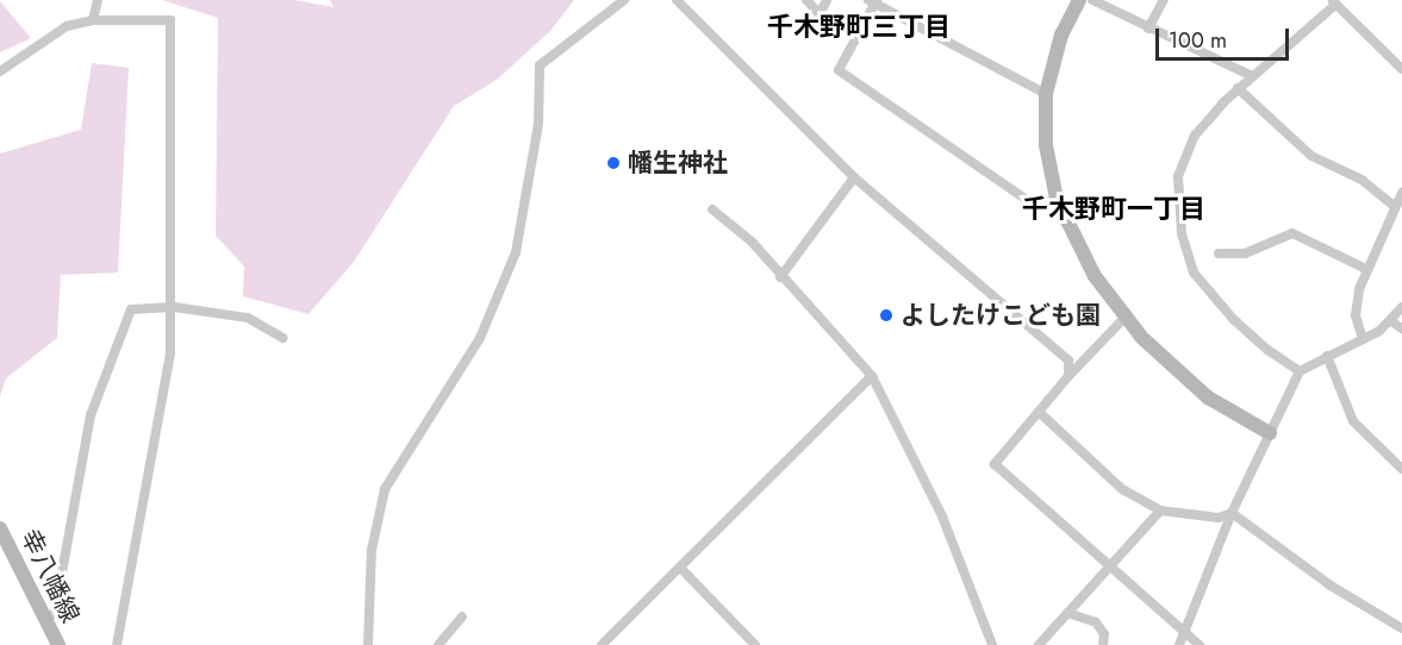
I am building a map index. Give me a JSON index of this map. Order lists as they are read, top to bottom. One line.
{"streets":{"street":["幸八幡線"]},"districts":["千木野町三丁目","千木野町一丁目"],"places":["幡生神社","よしたけこども園"],"scale_bar":"100 m"}
